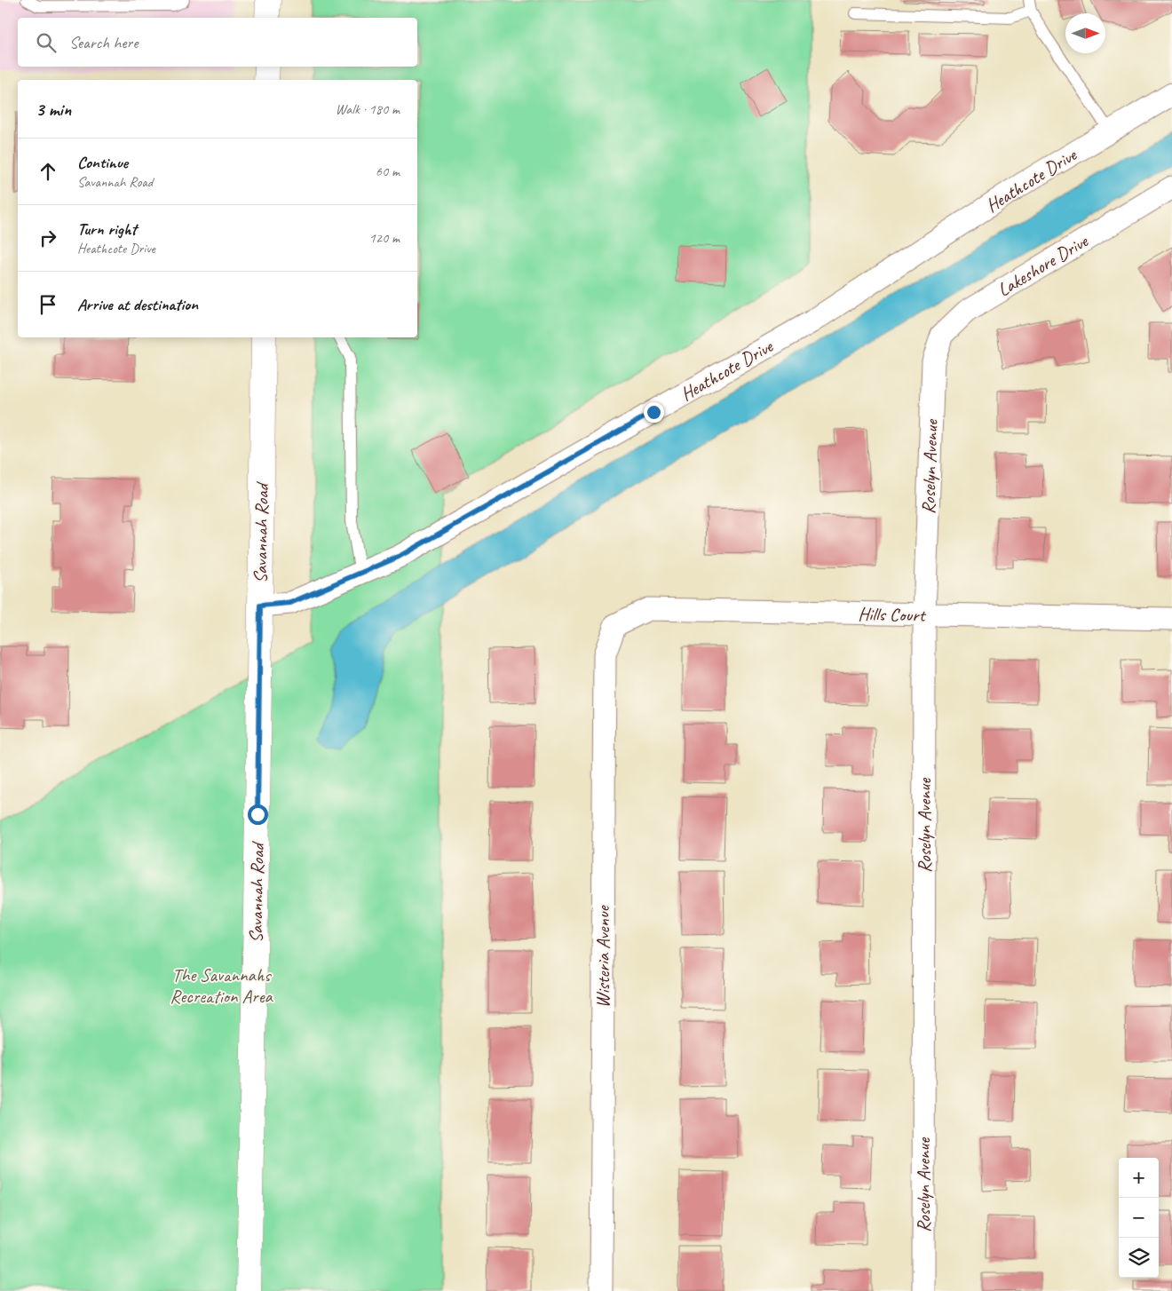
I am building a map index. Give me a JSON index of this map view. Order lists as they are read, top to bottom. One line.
{"streets":{"street":["Heathcote Drive","Lakeshore Drive","Roselyn Avenue","Savannah Road","Hills Court","Wisteria Avenue"]},"crossings":[["Heathcote Drive","Savannah Road"],["Lakeshore Drive","Roselyn Avenue"],["Roselyn Avenue","Hills Court"],["Hills Court","Wisteria Avenue"]],"parks":["The Savannahs Recreation Area"],"north":"right","page":{"search":"Search here","heading":["3 min","Walk · 180 m"],"list":[["Continue","Savannah Road","60 m"],["Turn right","Heathcote Drive","120 m"],"Arrive at destination"],"map_buttons":["+","−"]}}
